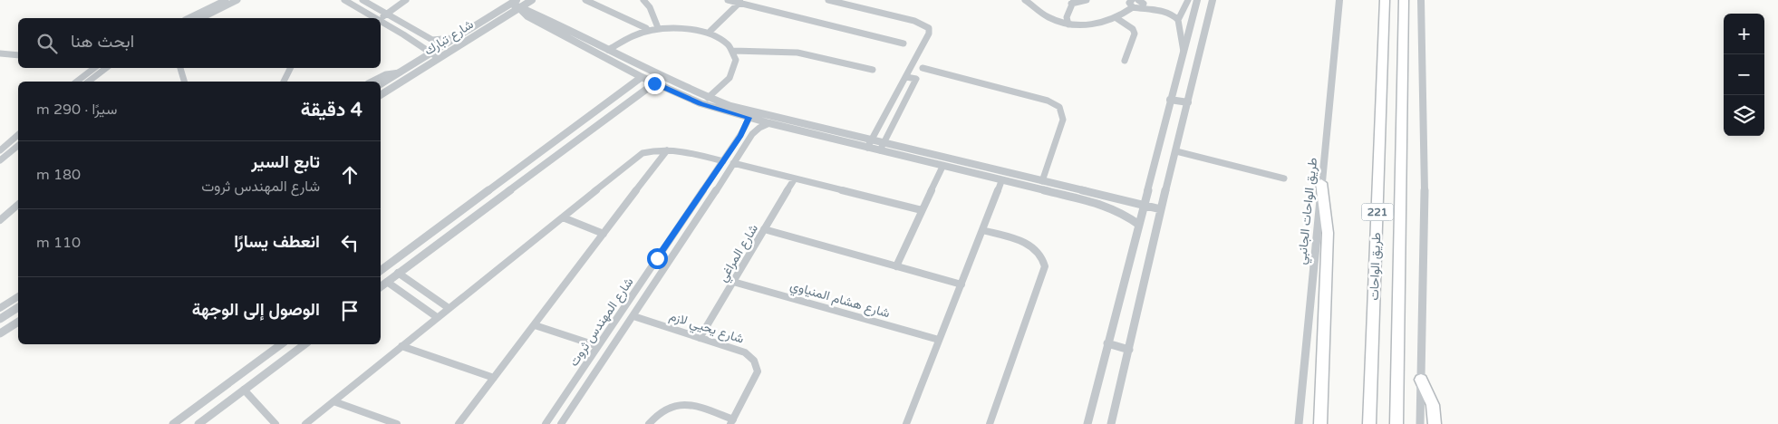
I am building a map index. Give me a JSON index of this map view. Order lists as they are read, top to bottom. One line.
{"streets":{"highway":["221","طريق الواحات"],"street":["شارع تبارك","طريق الواحات الجانبي","شارع المراغي","شارع هشام المنياوي","شارع المهندس ثروت","شارع يحيي لازم"]},"crossings":[["شارع المراغي","شارع هشام المنياوي"],["شارع المراغي","شارع يحيي لازم"],["شارع المهندس ثروت","شارع يحيي لازم"]],"page":{"map_buttons":["+","−"],"search":"ابحث هنا","heading":["4 دقيقة","سيرًا · 290 m"],"list":[["تابع السير","شارع المهندس ثروت","180 m"],["انعطف يسارًا","110 m"],"الوصول إلى الوجهة"]}}
